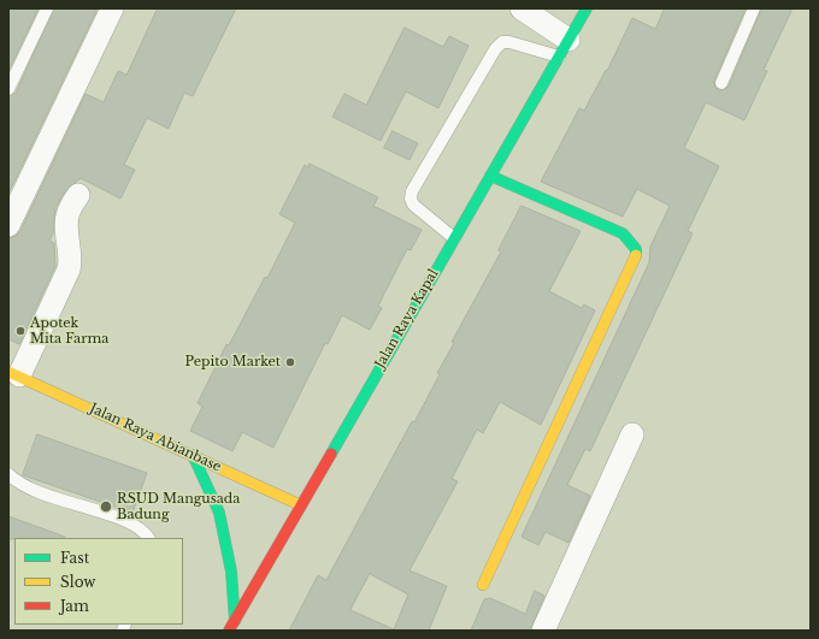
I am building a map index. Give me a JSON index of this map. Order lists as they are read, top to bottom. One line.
{"streets":{"main road":["Jalan Raya Kapal","Jalan Raya Abianbase"]},"crossings":[["Jalan Raya Kapal","Jalan Raya Abianbase"]],"places":["Apotek Mita Farma","Pepito Market","RSUD Mangusada Badung"],"legend":["Fast","Slow","Jam"]}
